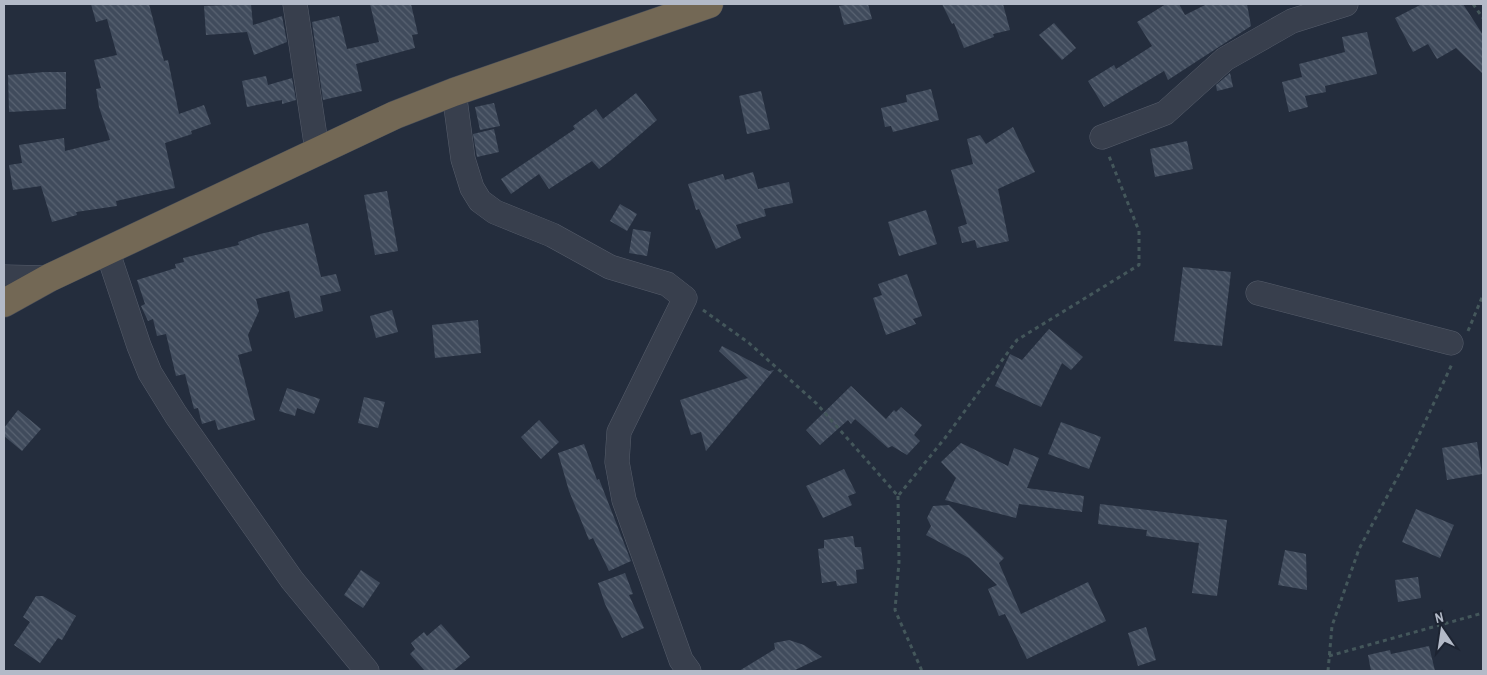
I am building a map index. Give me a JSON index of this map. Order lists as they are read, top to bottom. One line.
{"north":"top"}
